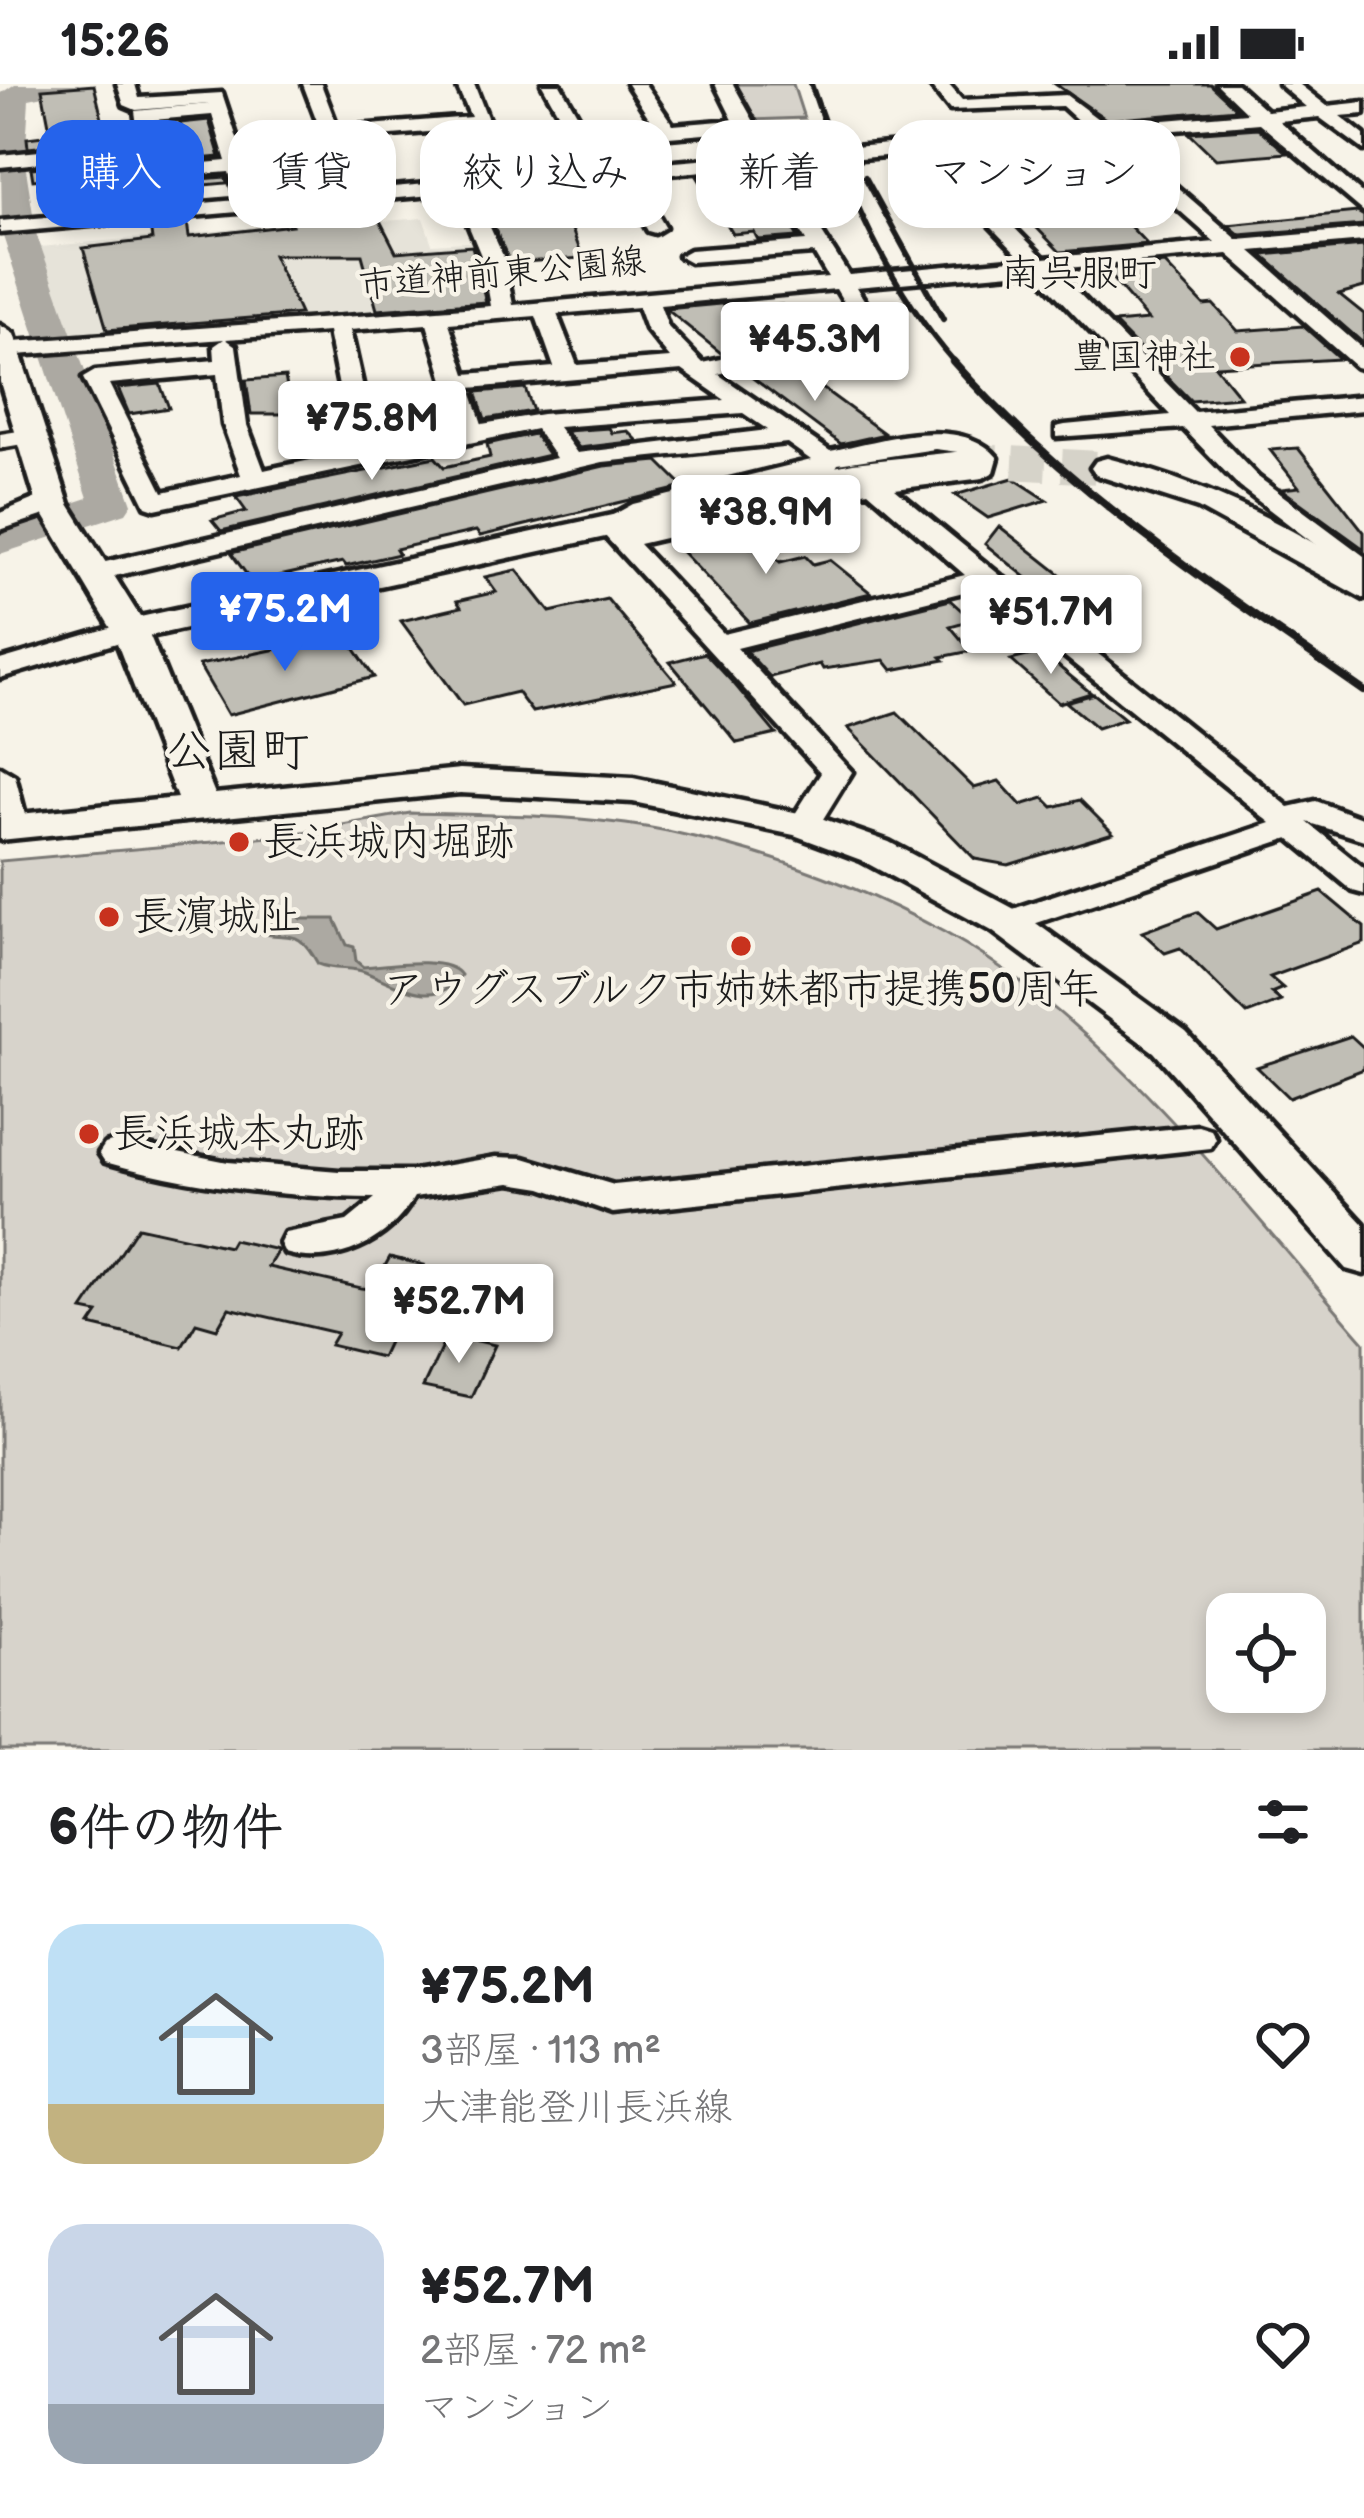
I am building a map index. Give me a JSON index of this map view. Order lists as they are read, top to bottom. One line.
{"streets":{"street":["市道神前東公園線"]},"districts":["南呉服町","公園町"],"places":["豊国神社","長浜城内堀跡","長濵城阯","アウグスブルク市姉妹都市提携50周年","長浜城本丸跡"],"page":{"status":"15:26","chip":["購入","賃貸","絞り込み","新着","マンション"],"price":["¥45.3M","¥75.8M","¥38.9M","¥75.2M","¥51.7M","¥52.7M"],"heading":"6件の物件","list":[{"name":"¥75.2M","note":"3部屋 · 113 m² · 大津能登川長浜線"},{"name":"¥52.7M","note":"2部屋 · 72 m² · マンション"}]}}
